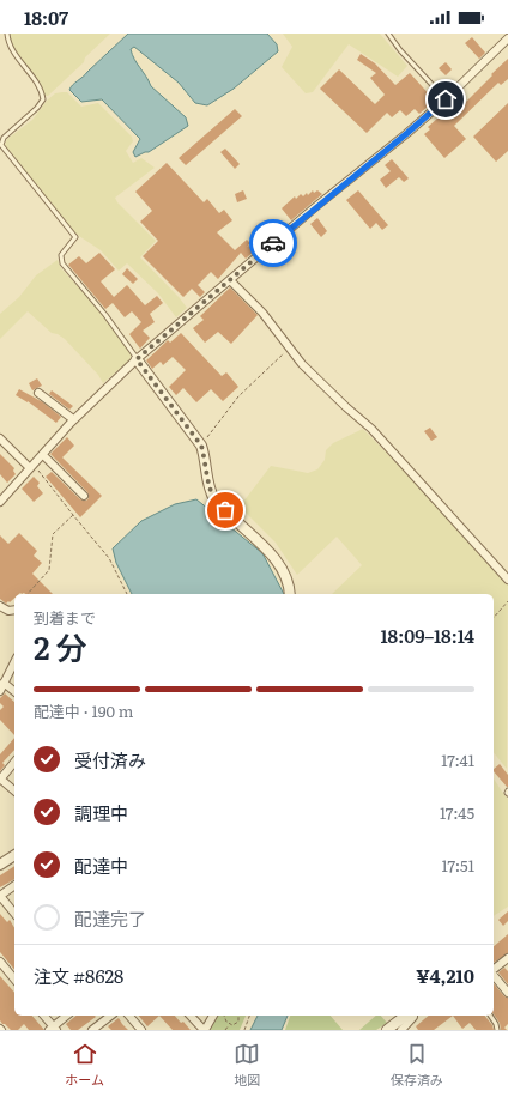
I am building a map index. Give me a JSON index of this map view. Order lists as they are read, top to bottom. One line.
{"page":{"status":"18:07","heading":["2 分","到着まで","18:09–18:14"],"panel":["注文 #8628","¥4,210"],"bar":"配達中 · 190 m","list":[["受付済み","17:41"],["調理中","17:45"],["配達中","17:51"],"配達完了"],"tabs":["ホーム","地図","保存済み"]}}
